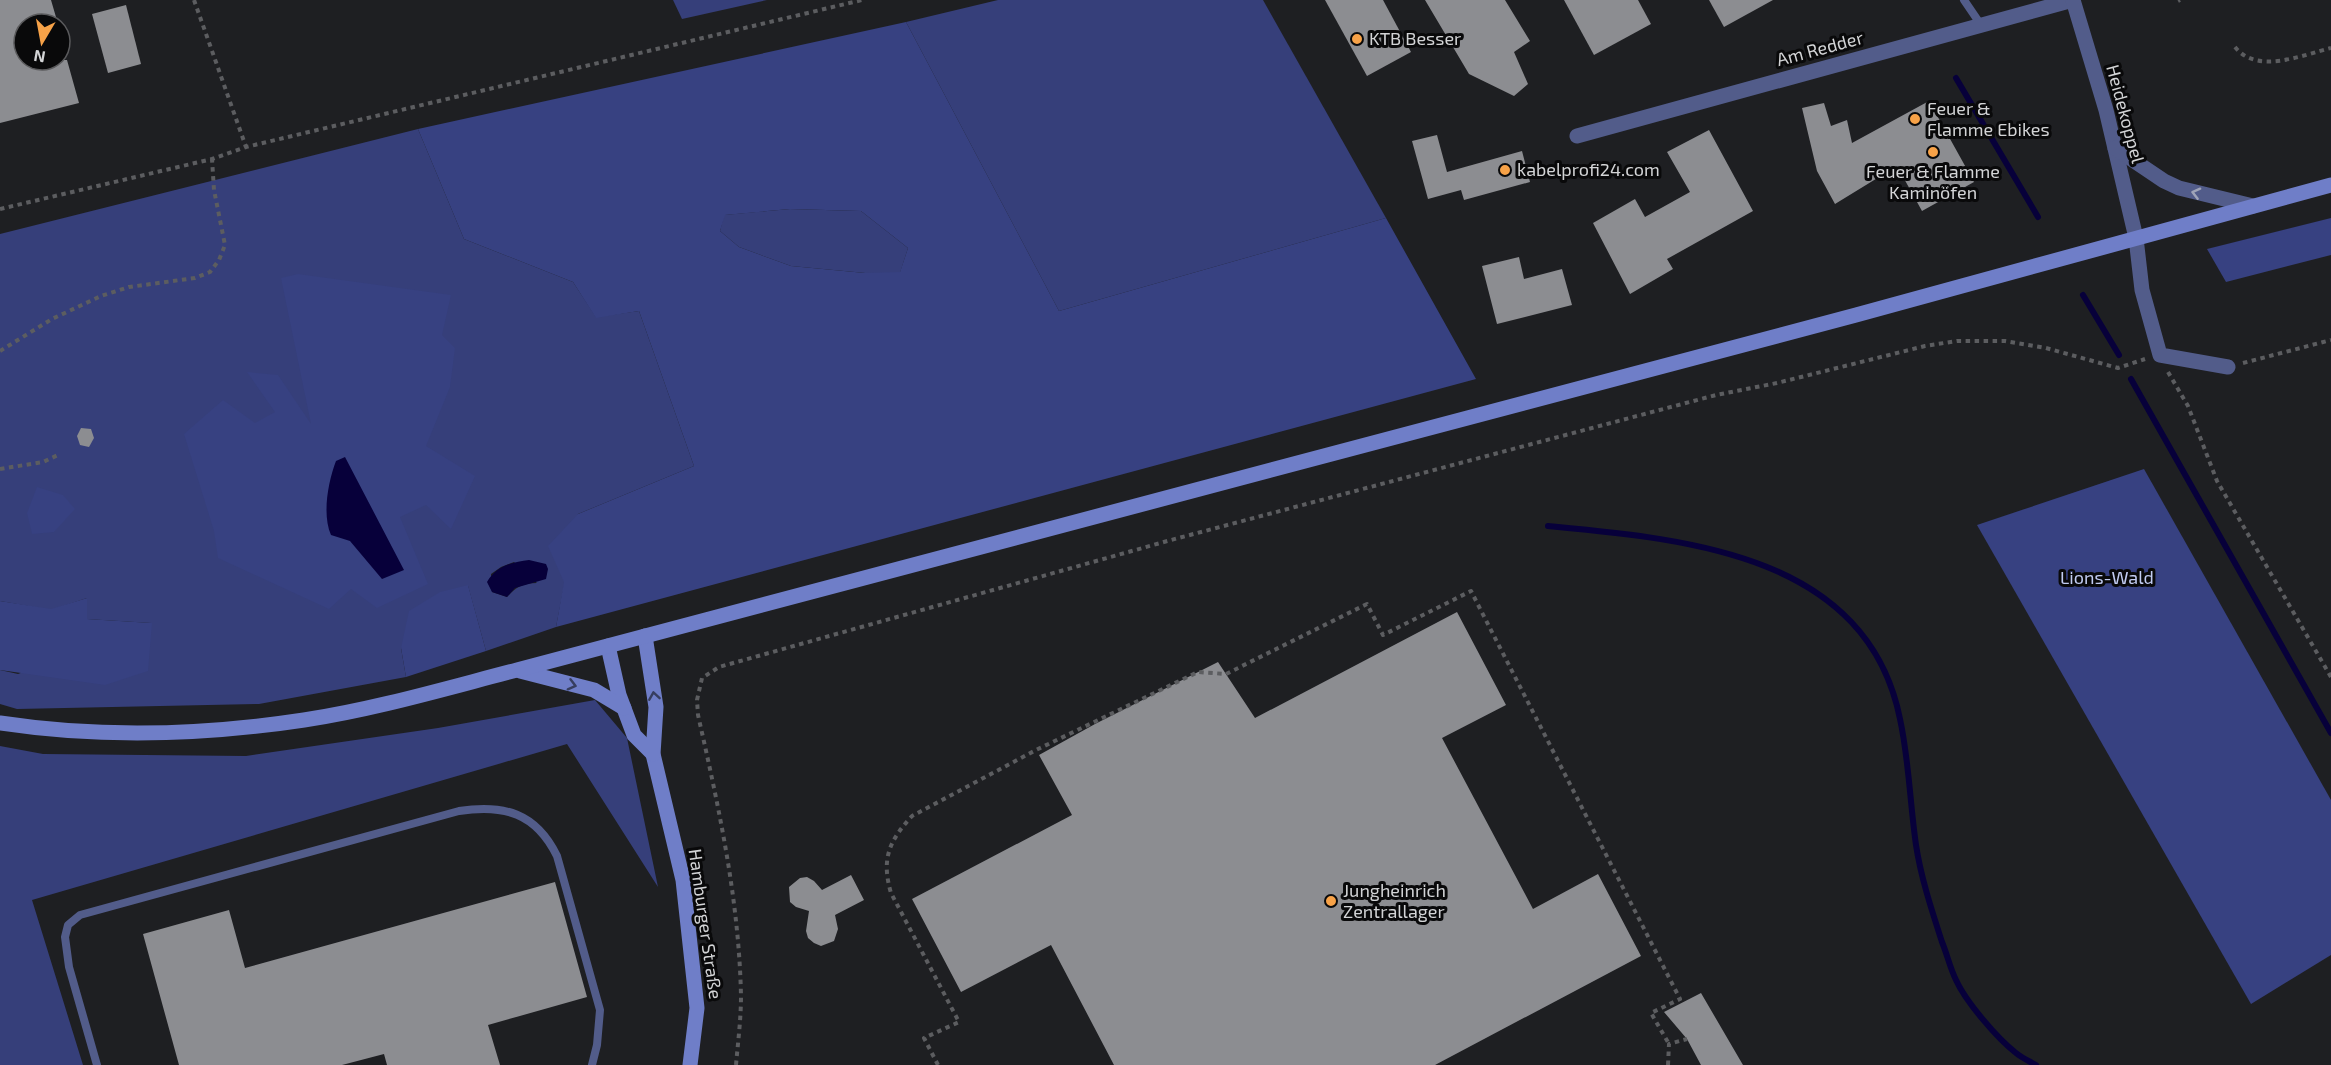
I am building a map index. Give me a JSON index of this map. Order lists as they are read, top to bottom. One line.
{"streets":{"main road":["Hamburger Straße"],"street":["Am Redder","Heidekoppel"]},"crossings":[["Am Redder","Heidekoppel"]],"parks":["Lions-Wald"],"places":["KTB Besser","Feuer & Flamme Ebikes","Feuer & Flamme Kaminöfen","kabelprofi24.com","Jungheinrich Zentrallager"],"north":"bottom"}
